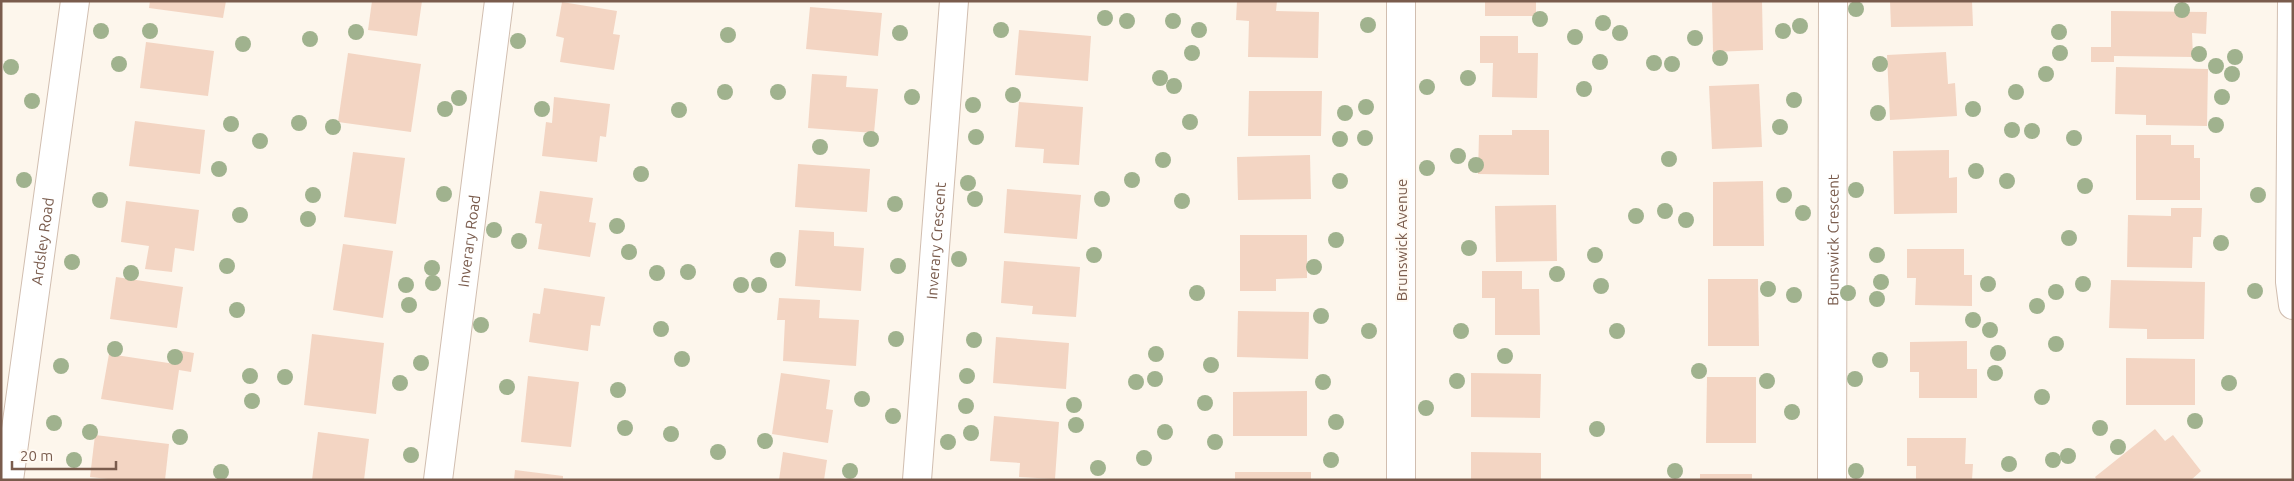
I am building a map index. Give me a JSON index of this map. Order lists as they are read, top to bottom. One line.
{"streets":{"street":["Ardsley Road","Inverary Crescent","Brunswick Avenue","Brunswick Crescent","Inverary Road"]},"scale_bar":"20 m"}
